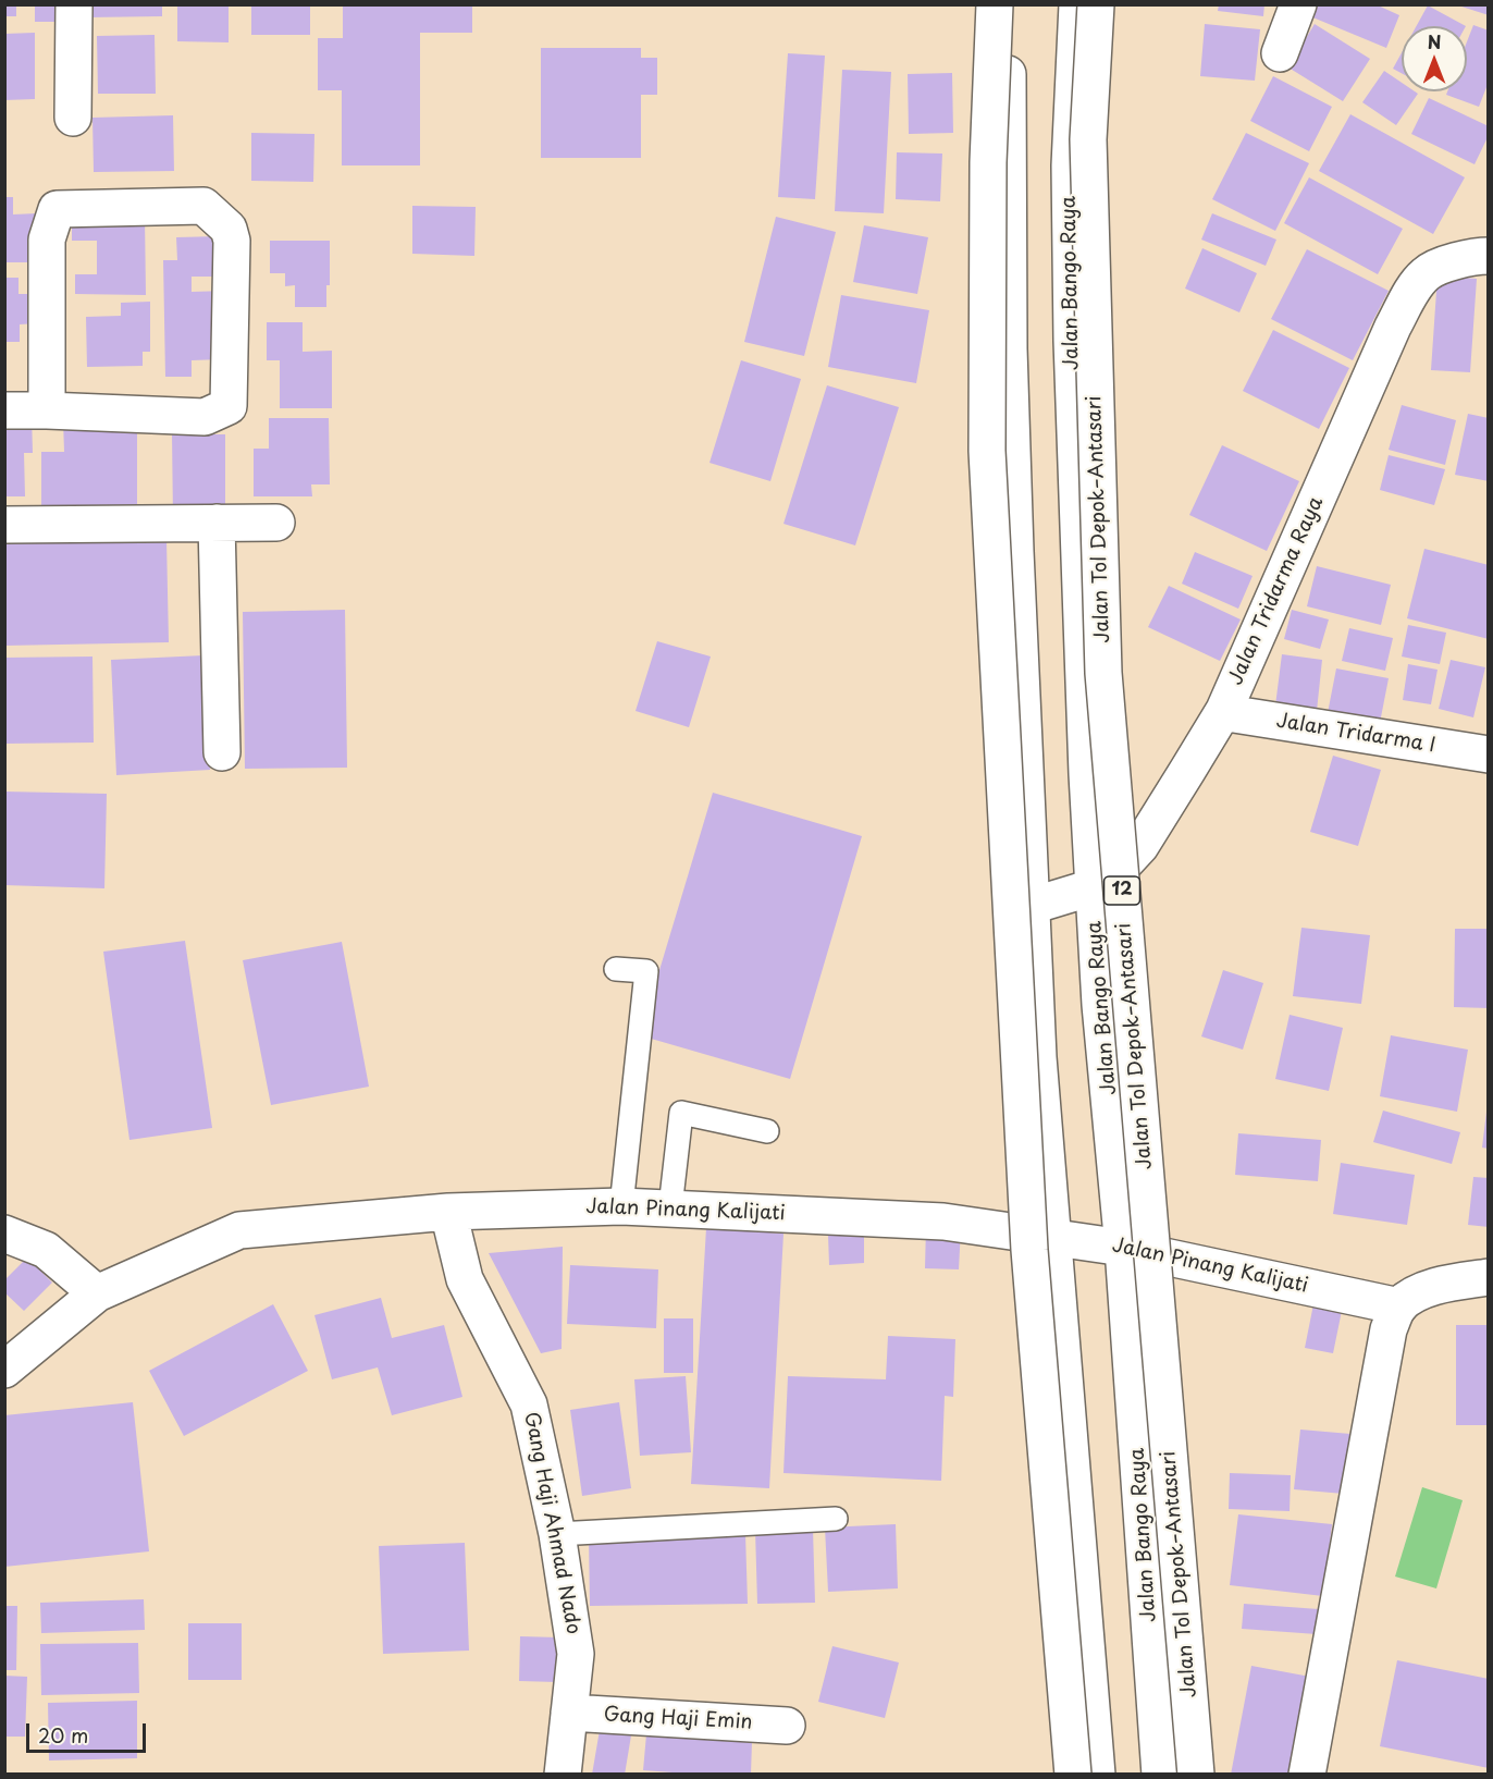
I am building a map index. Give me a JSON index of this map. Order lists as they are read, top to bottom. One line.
{"streets":{"main road":["Jalan Bango Raya","Jalan Tol Depok–Antasari","Jalan Tridarma Raya","Jalan Tridarma I","12","Jalan Pinang Kalijati","Gang Haji Ahmad Nado","Gang Haji Emin"]},"crossings":[["Jalan Bango Raya","Jalan Tridarma Raya"],["Jalan Bango Raya","Jalan Pinang Kalijati"],["Jalan Tridarma Raya","Jalan Tridarma I"],["Jalan Pinang Kalijati","Gang Haji Ahmad Nado"],["Gang Haji Ahmad Nado","Gang Haji Emin"]],"scale_bar":"20 m","north":"top"}
